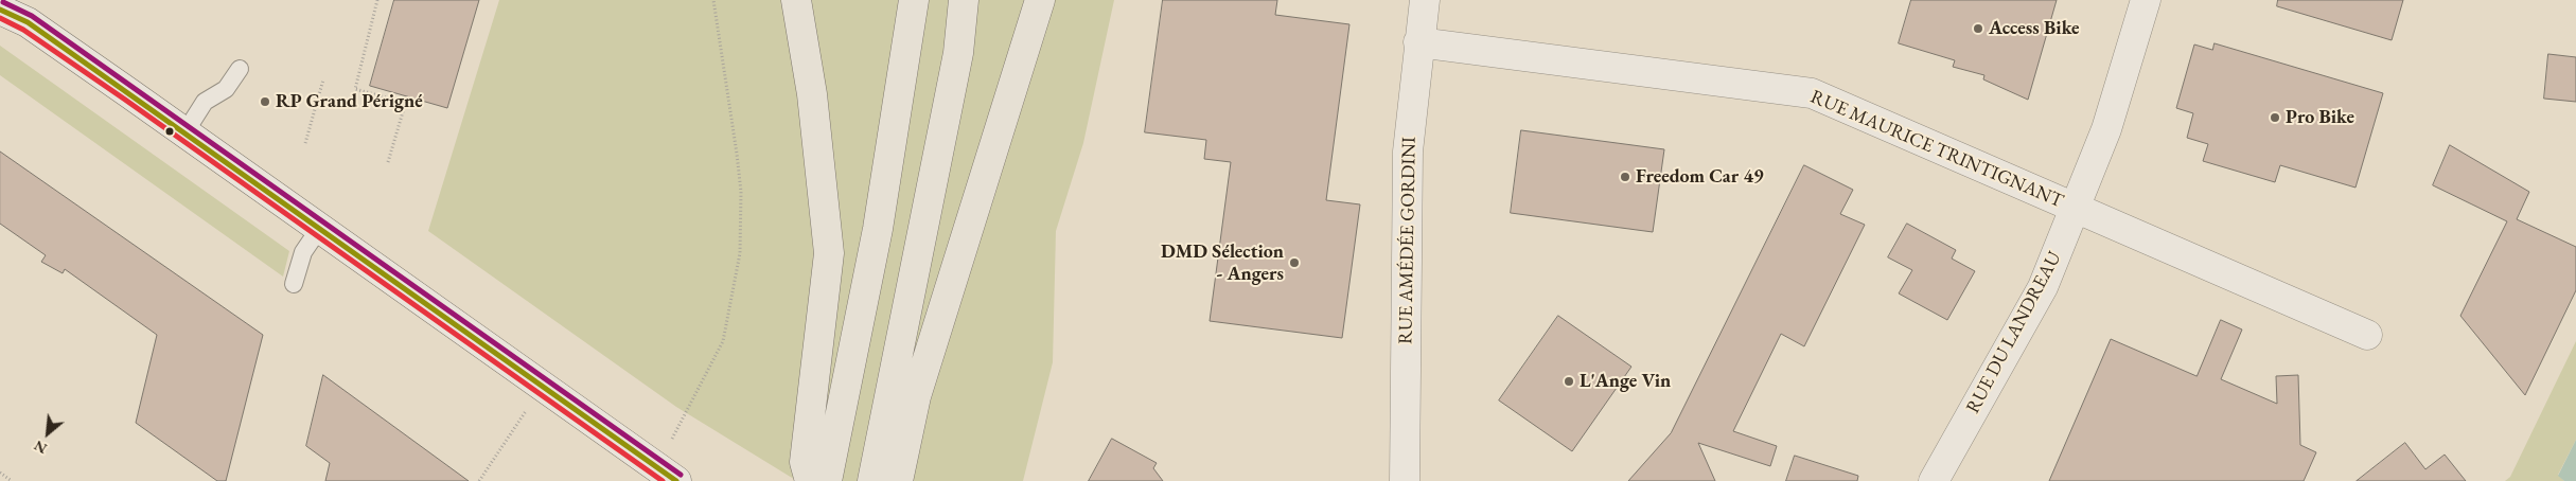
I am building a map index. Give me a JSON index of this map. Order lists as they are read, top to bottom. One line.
{"streets":{"street":["RUE MAURICE TRINTIGNANT","RUE AMÉDÉE GORDINI","RUE DU LANDREAU"]},"crossings":[["RUE MAURICE TRINTIGNANT","RUE AMÉDÉE GORDINI"],["RUE MAURICE TRINTIGNANT","RUE DU LANDREAU"]],"places":["Access Bike","RP Grand Périgné","Pro Bike","Freedom Car 49","DMD Sélection - Angers","L'Ange Vin"],"north":"bottom left"}
